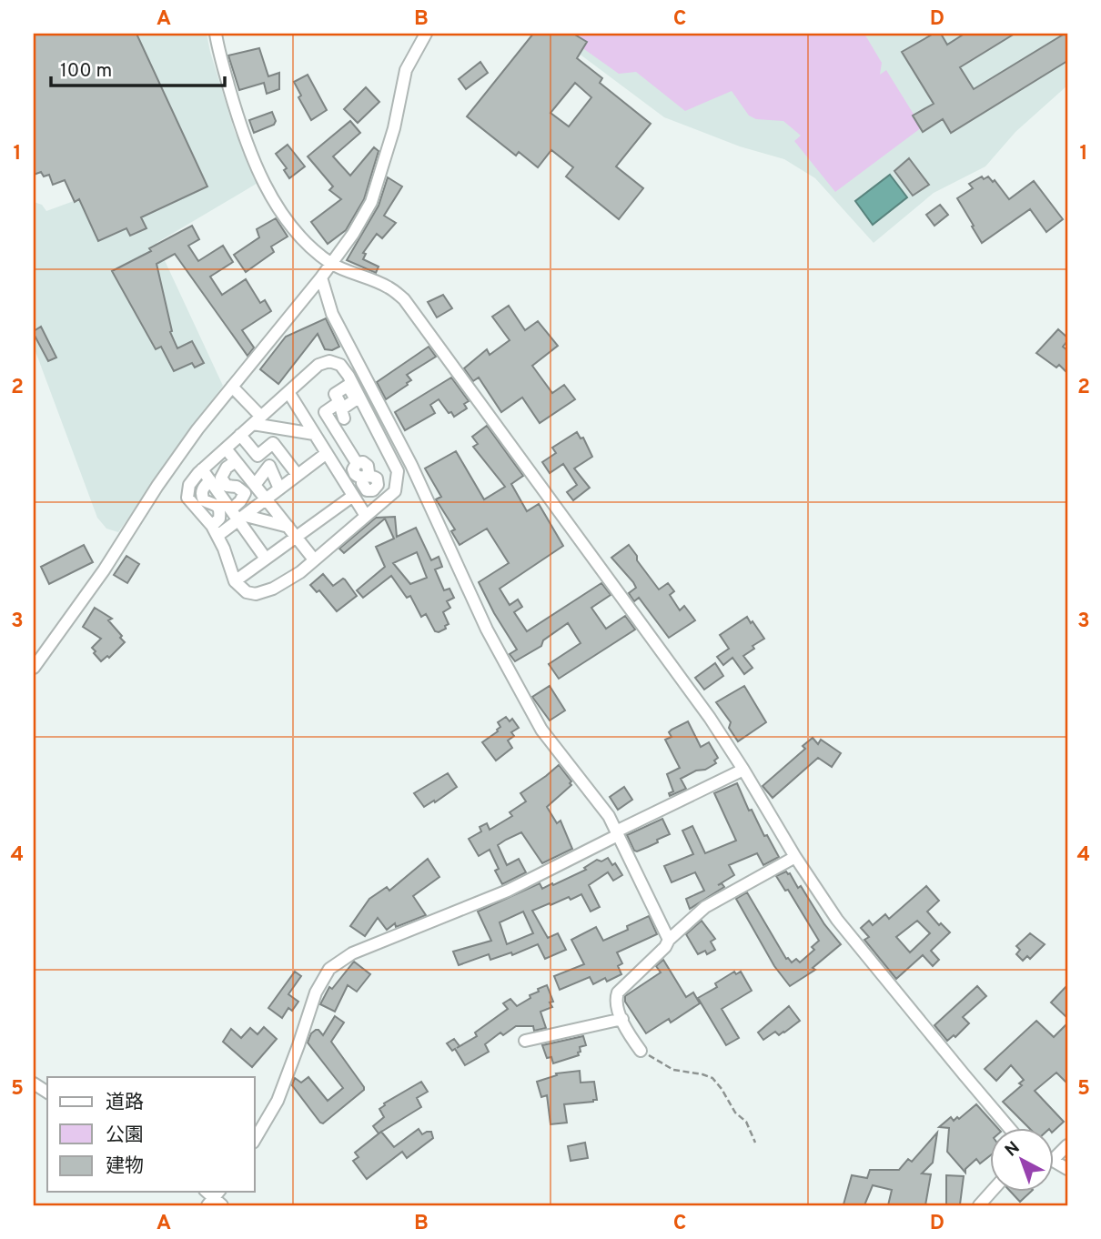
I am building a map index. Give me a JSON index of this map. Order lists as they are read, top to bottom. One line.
{"legend":["道路","公園","建物"],"scale_bar":"100 m","north":"top left","grid":{"columns":["A","B","C","D"],"rows":["1","2","3","4","5"]}}
